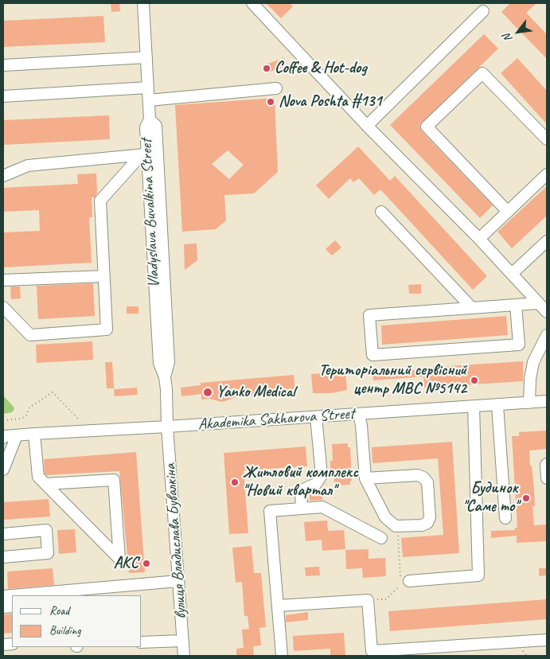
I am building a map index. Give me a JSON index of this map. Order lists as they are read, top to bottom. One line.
{"streets":{"street":["Vladyslava Buvalkina Street","Akademika Sakharova Street","вулиця Владислава Бувалкіна"]},"crossings":[["Vladyslava Buvalkina Street","Akademika Sakharova Street"],["Vladyslava Buvalkina Street","вулиця Владислава Бувалкіна"],["Akademika Sakharova Street","вулиця Владислава Бувалкіна"]],"places":["Coffee & Hot-dog","Nova Poshta #131","Територіальний сервісний центр МВС №5142","Yanko Medical","Житловий комплекс \"Новий квартал\"","Будинок \"Саме то\"","АКС"],"legend":["Road","Building"],"north":"bottom left"}
